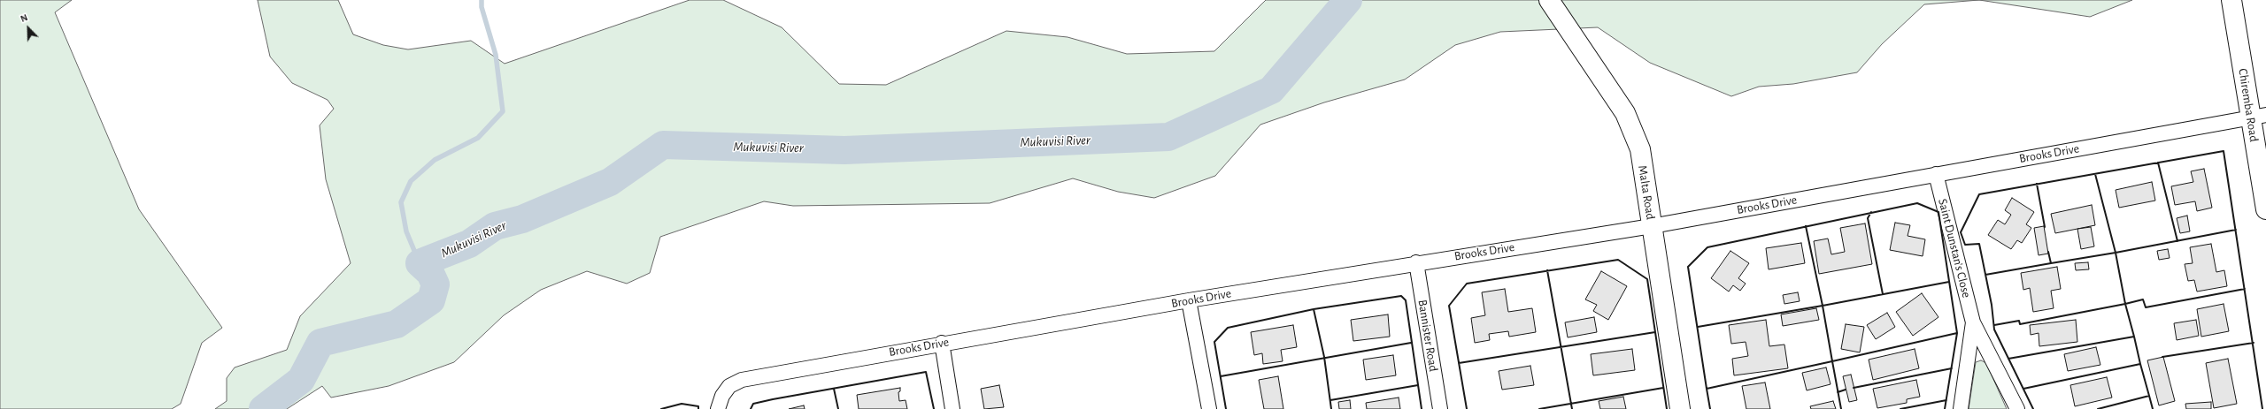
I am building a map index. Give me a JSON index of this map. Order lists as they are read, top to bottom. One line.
{"streets":{"street":["Chiremba Road","Brooks Drive","Malta Road","Saint Dunstan's Close","Bannister Road"]},"crossings":[["Chiremba Road","Brooks Drive"],["Brooks Drive","Malta Road"],["Brooks Drive","Saint Dunstan's Close"],["Brooks Drive","Bannister Road"]],"water":["Mukuvisi River"],"north":"top left"}
